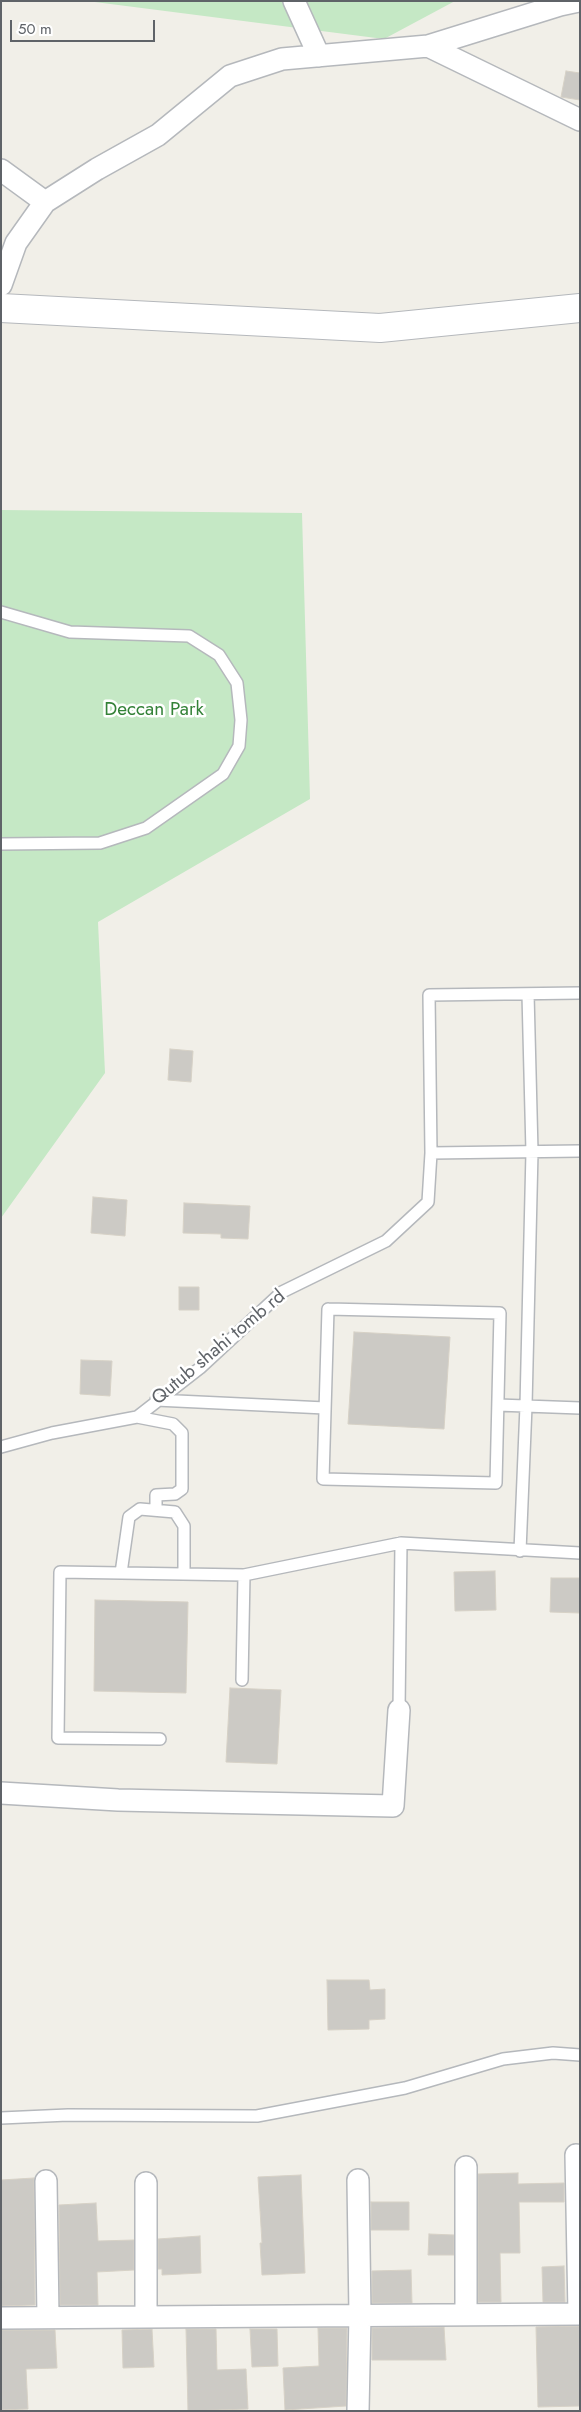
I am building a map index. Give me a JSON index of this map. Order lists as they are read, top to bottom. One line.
{"streets":{"lane":["Qutub shahi tomb rd"]},"parks":["Deccan Park"],"scale_bar":"50 m"}
